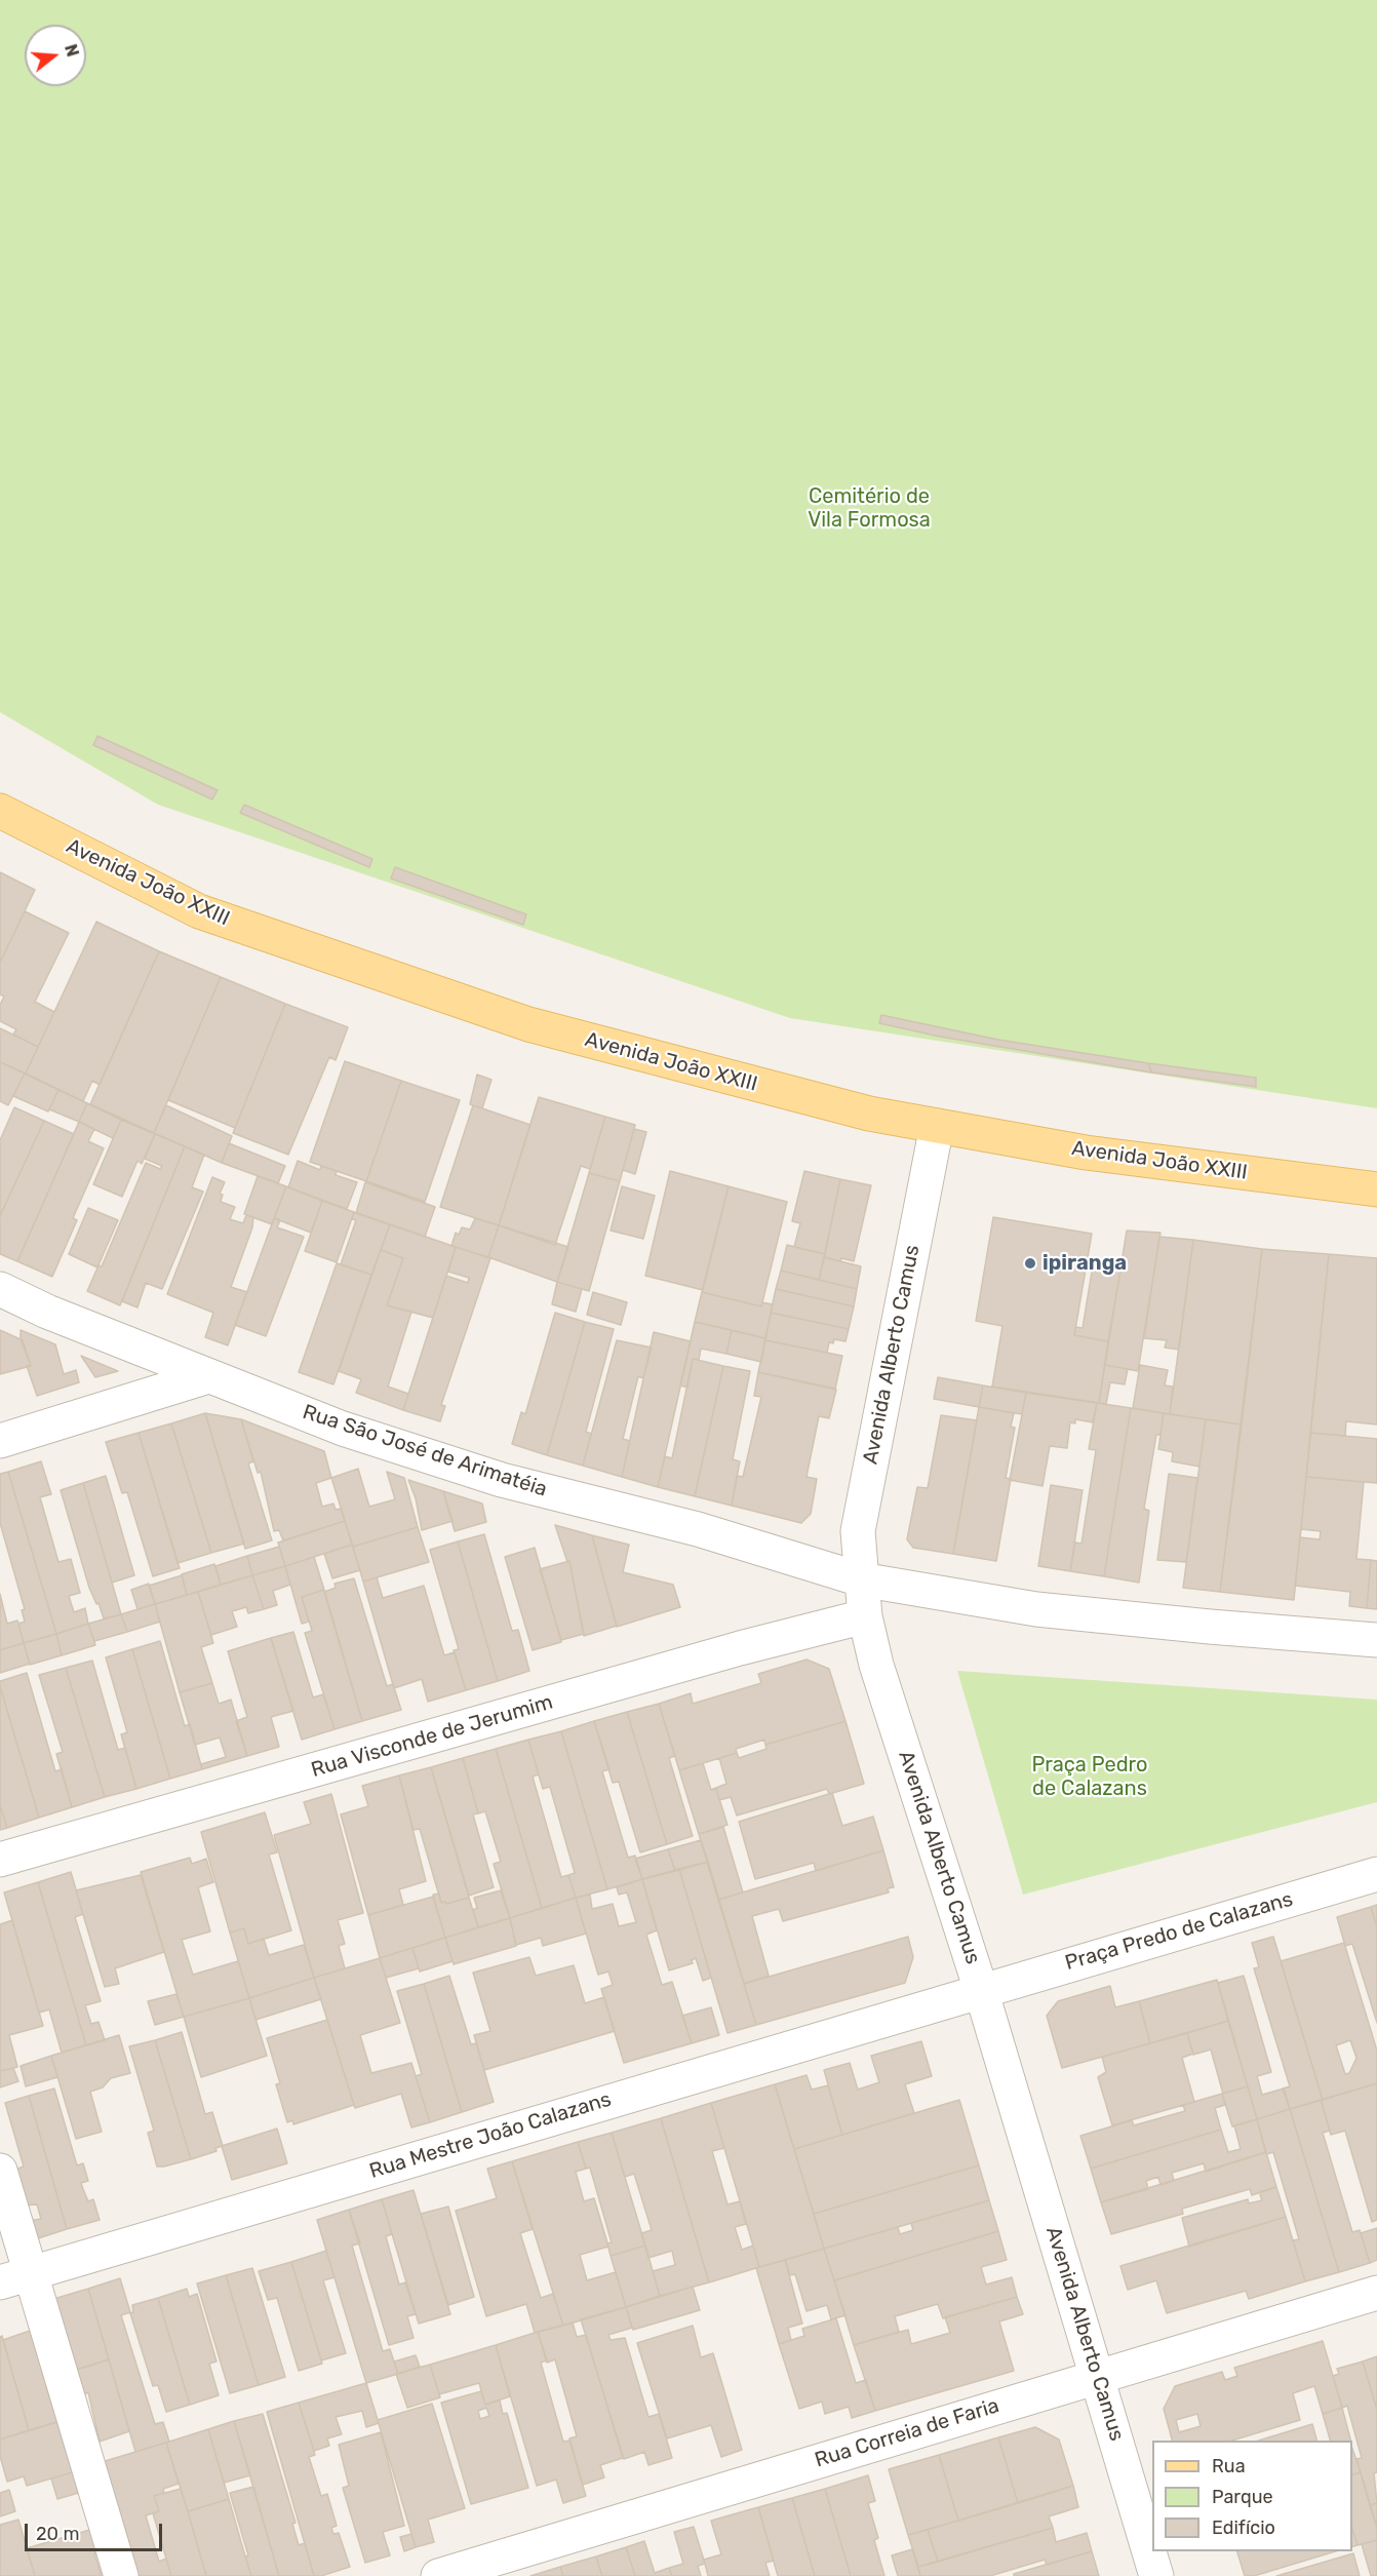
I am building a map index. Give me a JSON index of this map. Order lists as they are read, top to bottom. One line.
{"streets":{"main road":["Avenida João XXIII"],"street":["Avenida Alberto Camus","Rua São José de Arimatéia","Rua Visconde de Jerumim","Praça Predo de Calazans","Rua Mestre João Calazans","Rua Correia de Faria"]},"crossings":[["Avenida João XXIII","Avenida Alberto Camus"],["Avenida Alberto Camus","Rua São José de Arimatéia"],["Avenida Alberto Camus","Rua Visconde de Jerumim"],["Avenida Alberto Camus","Praça Predo de Calazans"],["Avenida Alberto Camus","Rua Mestre João Calazans"],["Avenida Alberto Camus","Rua Correia de Faria"],["Praça Predo de Calazans","Rua Mestre João Calazans"]],"parks":["Cemitério de Vila Formosa","Praça Pedro de Calazans"],"places":["ipiranga"],"legend":["Rua","Parque","Edifício"],"scale_bar":"20 m","north":"right"}
